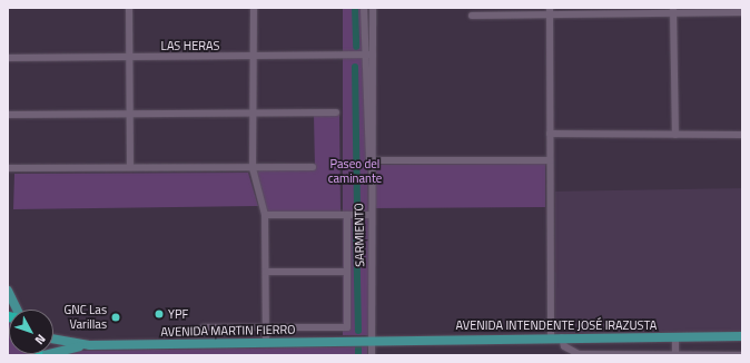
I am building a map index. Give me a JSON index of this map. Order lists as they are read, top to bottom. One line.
{"streets":{"main road":["AVENIDA INTENDENTE JOSÉ IRAZUSTA","AVENIDA MARTIN FIERRO"],"street":["LAS HERAS","SARMIENTO"]},"crossings":[["LAS HERAS","SARMIENTO"],["SARMIENTO","AVENIDA INTENDENTE JOSÉ IRAZUSTA"],["SARMIENTO","AVENIDA MARTIN FIERRO"],["AVENIDA INTENDENTE JOSÉ IRAZUSTA","AVENIDA MARTIN FIERRO"]],"parks":["Paseo del caminante"],"places":["YPF","GNC Las Varillas"],"north":"bottom right"}
